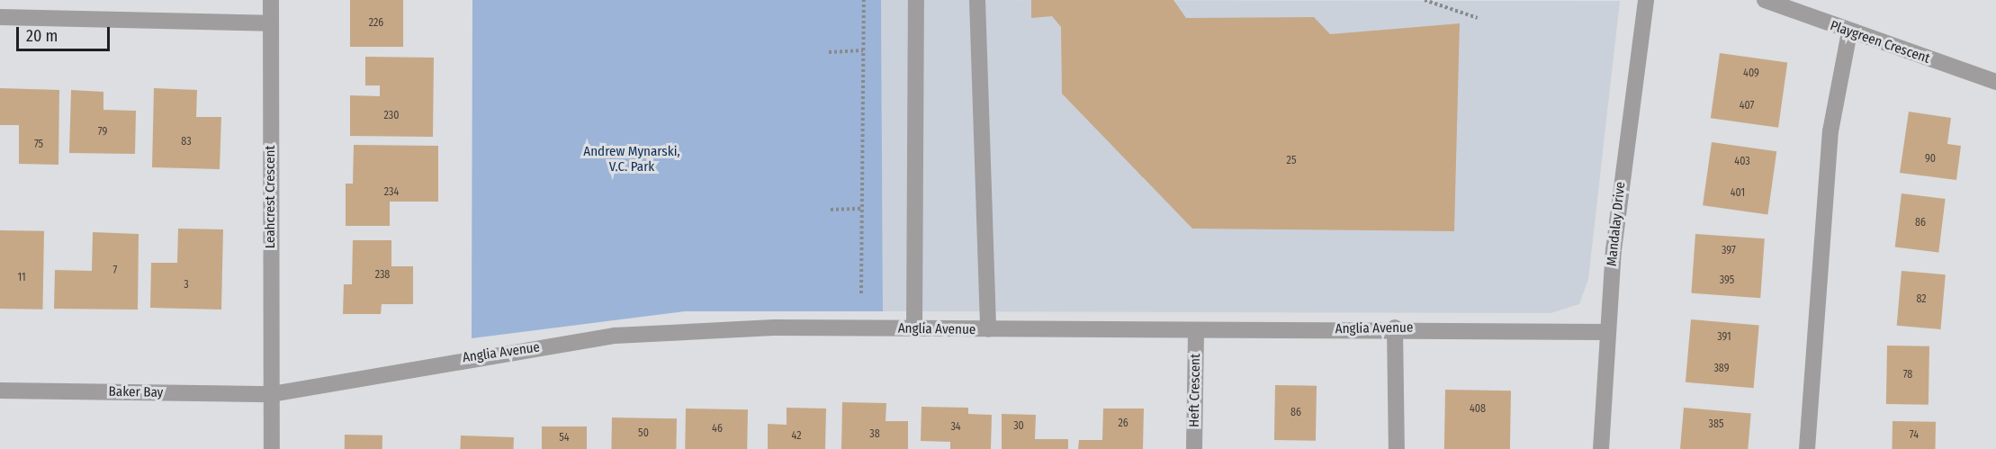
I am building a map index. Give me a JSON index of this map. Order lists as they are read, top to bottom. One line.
{"streets":{"street":["Playgreen Crescent","Leahcrest Crescent","Mandalay Drive","Anglia Avenue","Heft Crescent","Baker Bay"]},"crossings":[["Leahcrest Crescent","Anglia Avenue"],["Leahcrest Crescent","Baker Bay"],["Mandalay Drive","Anglia Avenue"],["Anglia Avenue","Heft Crescent"],["Anglia Avenue","Baker Bay"]],"parks":["Andrew Mynarski, V.C. Park"],"house_numbers":["226","409","407","230","79","83","75","90","25","403","234","401","86","397","7","238","11","395","3","82","391","389","78","408","86","26","385","30","34","46","50","38","74","42","54"],"scale_bar":"20 m"}
